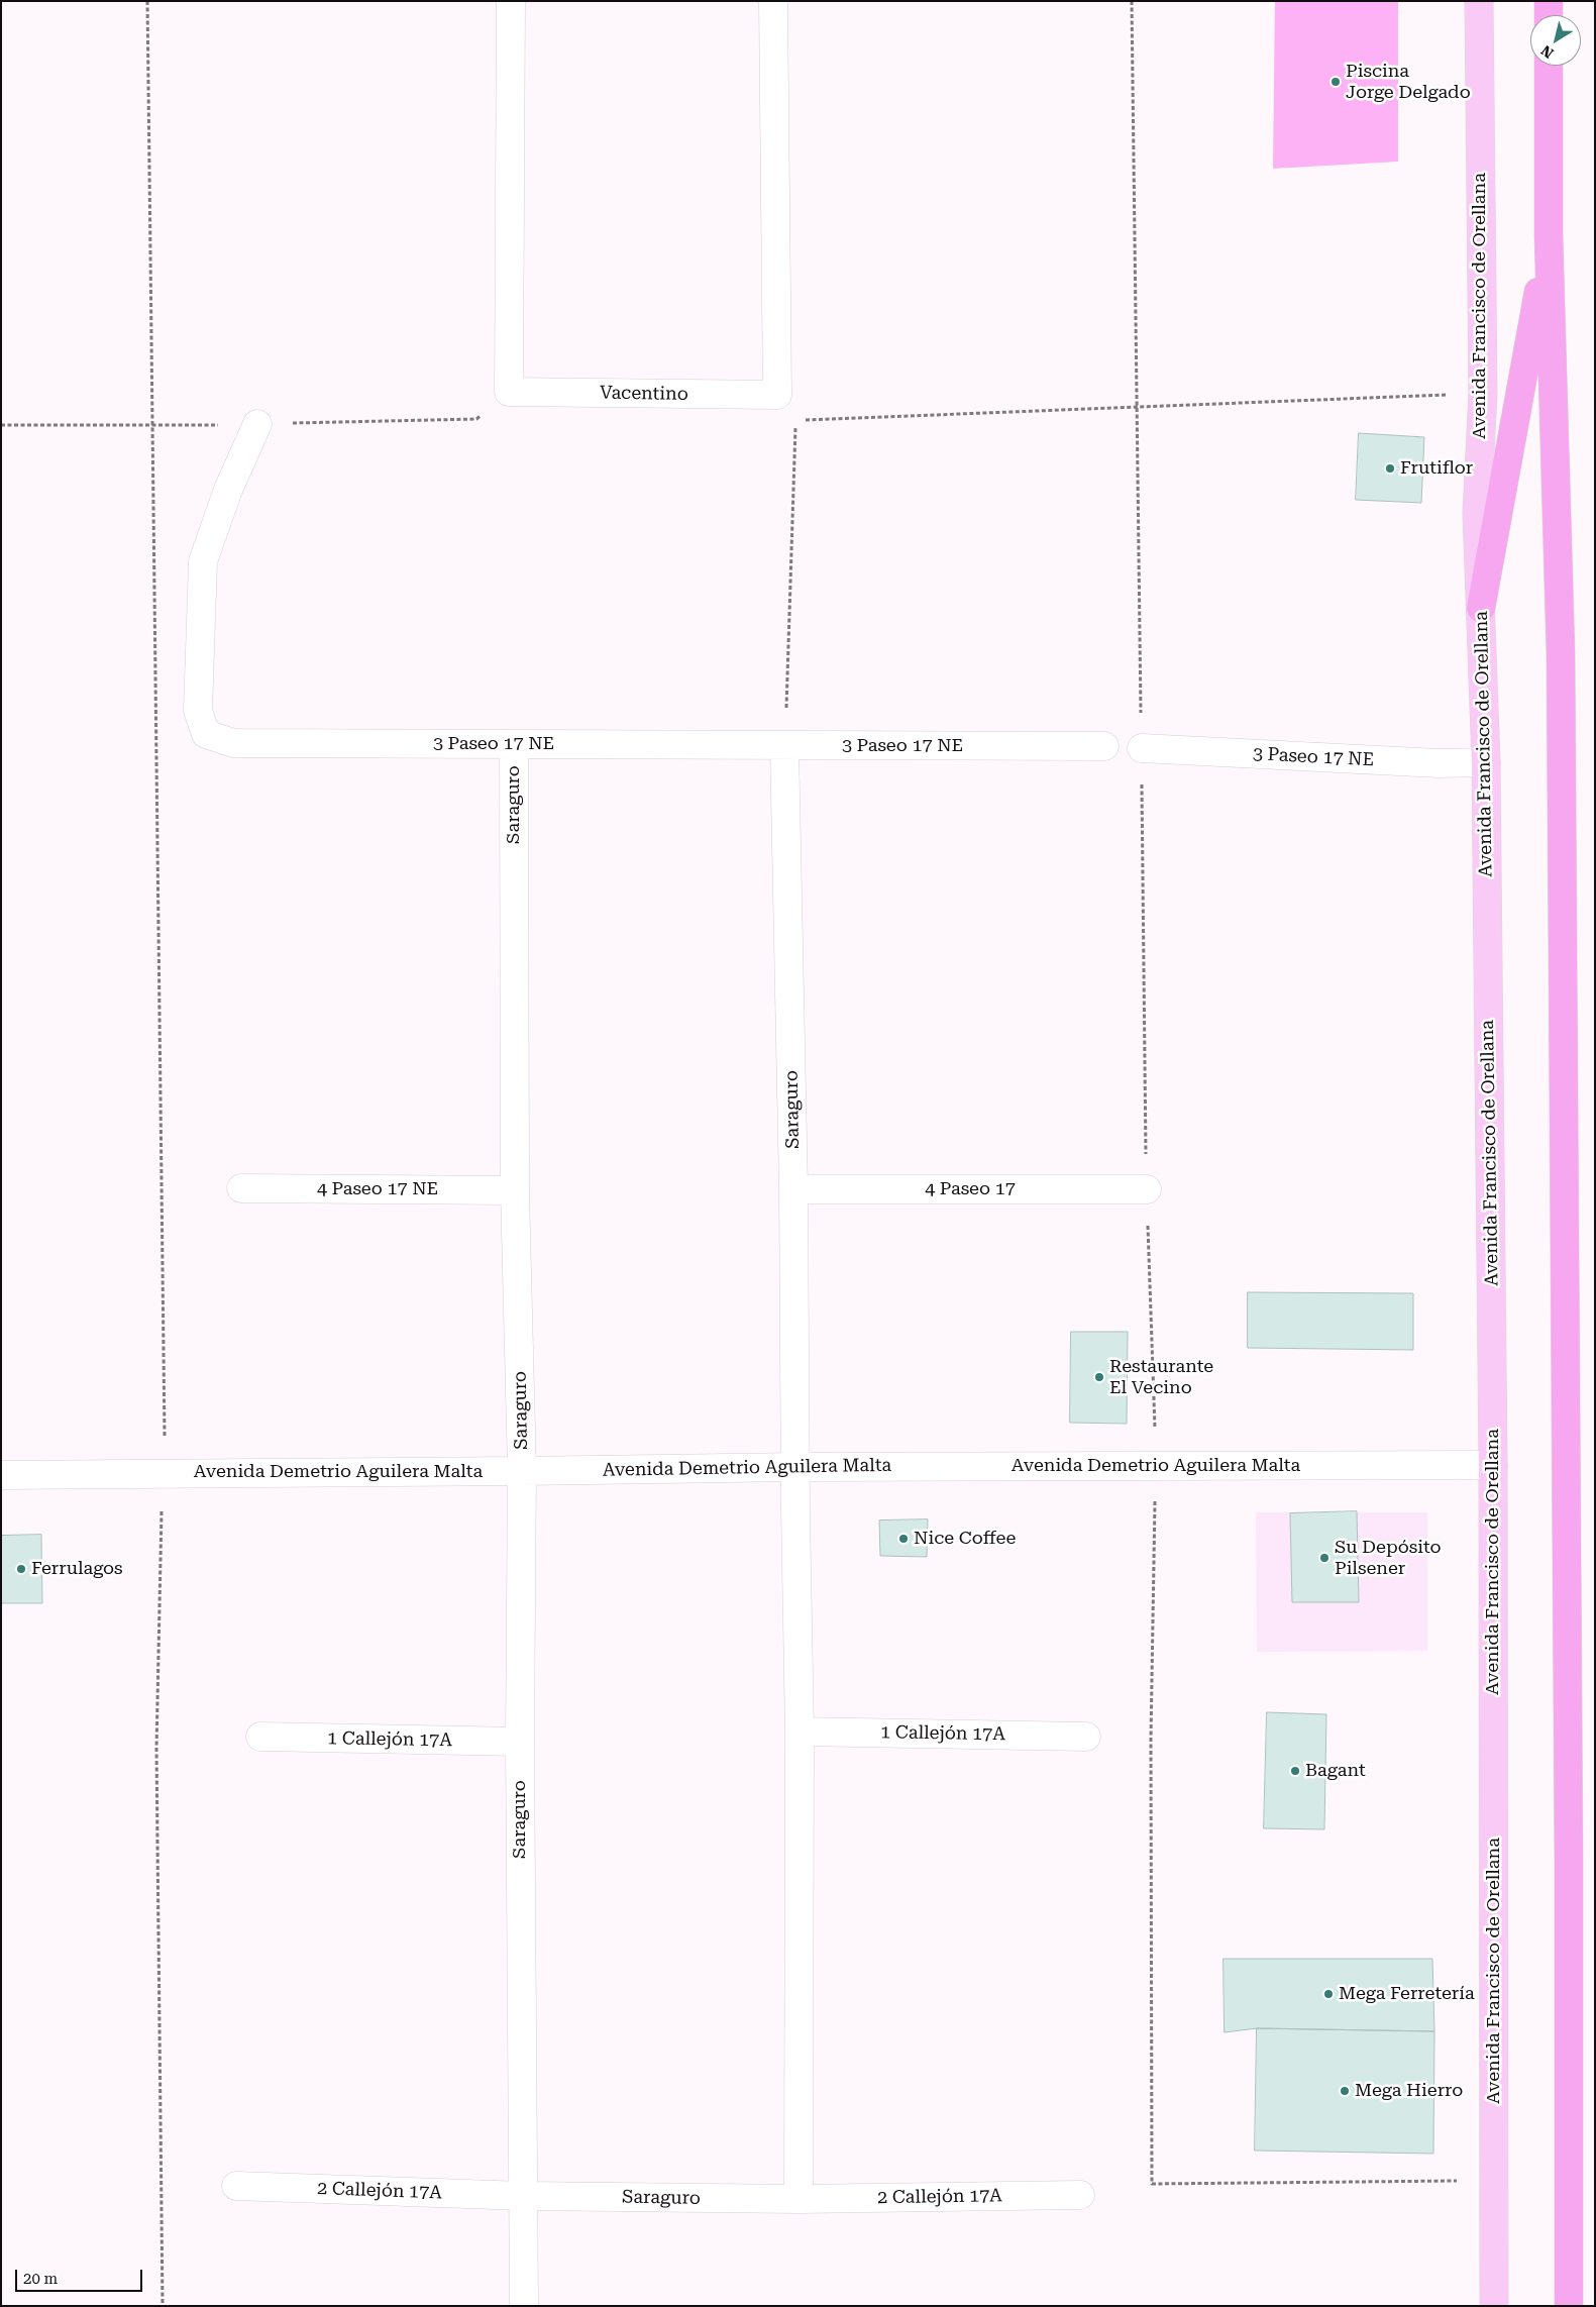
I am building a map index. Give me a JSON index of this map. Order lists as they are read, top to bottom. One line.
{"streets":{"main road":["Avenida Francisco de Orellana"],"street":["Vacentino","3 Paseo 17 NE","Saraguro","4 Paseo 17 NE","4 Paseo 17","Avenida Demetrio Aguilera Malta","1 Callejón 17A","2 Callejón 17A"]},"crossings":[["Avenida Francisco de Orellana","3 Paseo 17 NE"],["Avenida Francisco de Orellana","Avenida Demetrio Aguilera Malta"],["3 Paseo 17 NE","Saraguro"],["Saraguro","4 Paseo 17 NE"],["Saraguro","4 Paseo 17"],["Saraguro","Avenida Demetrio Aguilera Malta"],["Saraguro","1 Callejón 17A"],["Saraguro","2 Callejón 17A"]],"places":["Piscina Jorge Delgado","Frutiflor","Restaurante El Vecino","Nice Coffee","Su Depósito Pilsener","Ferrulagos","Bagant","Mega Ferretería","Mega Hierro"],"scale_bar":"20 m","north":"bottom left"}
